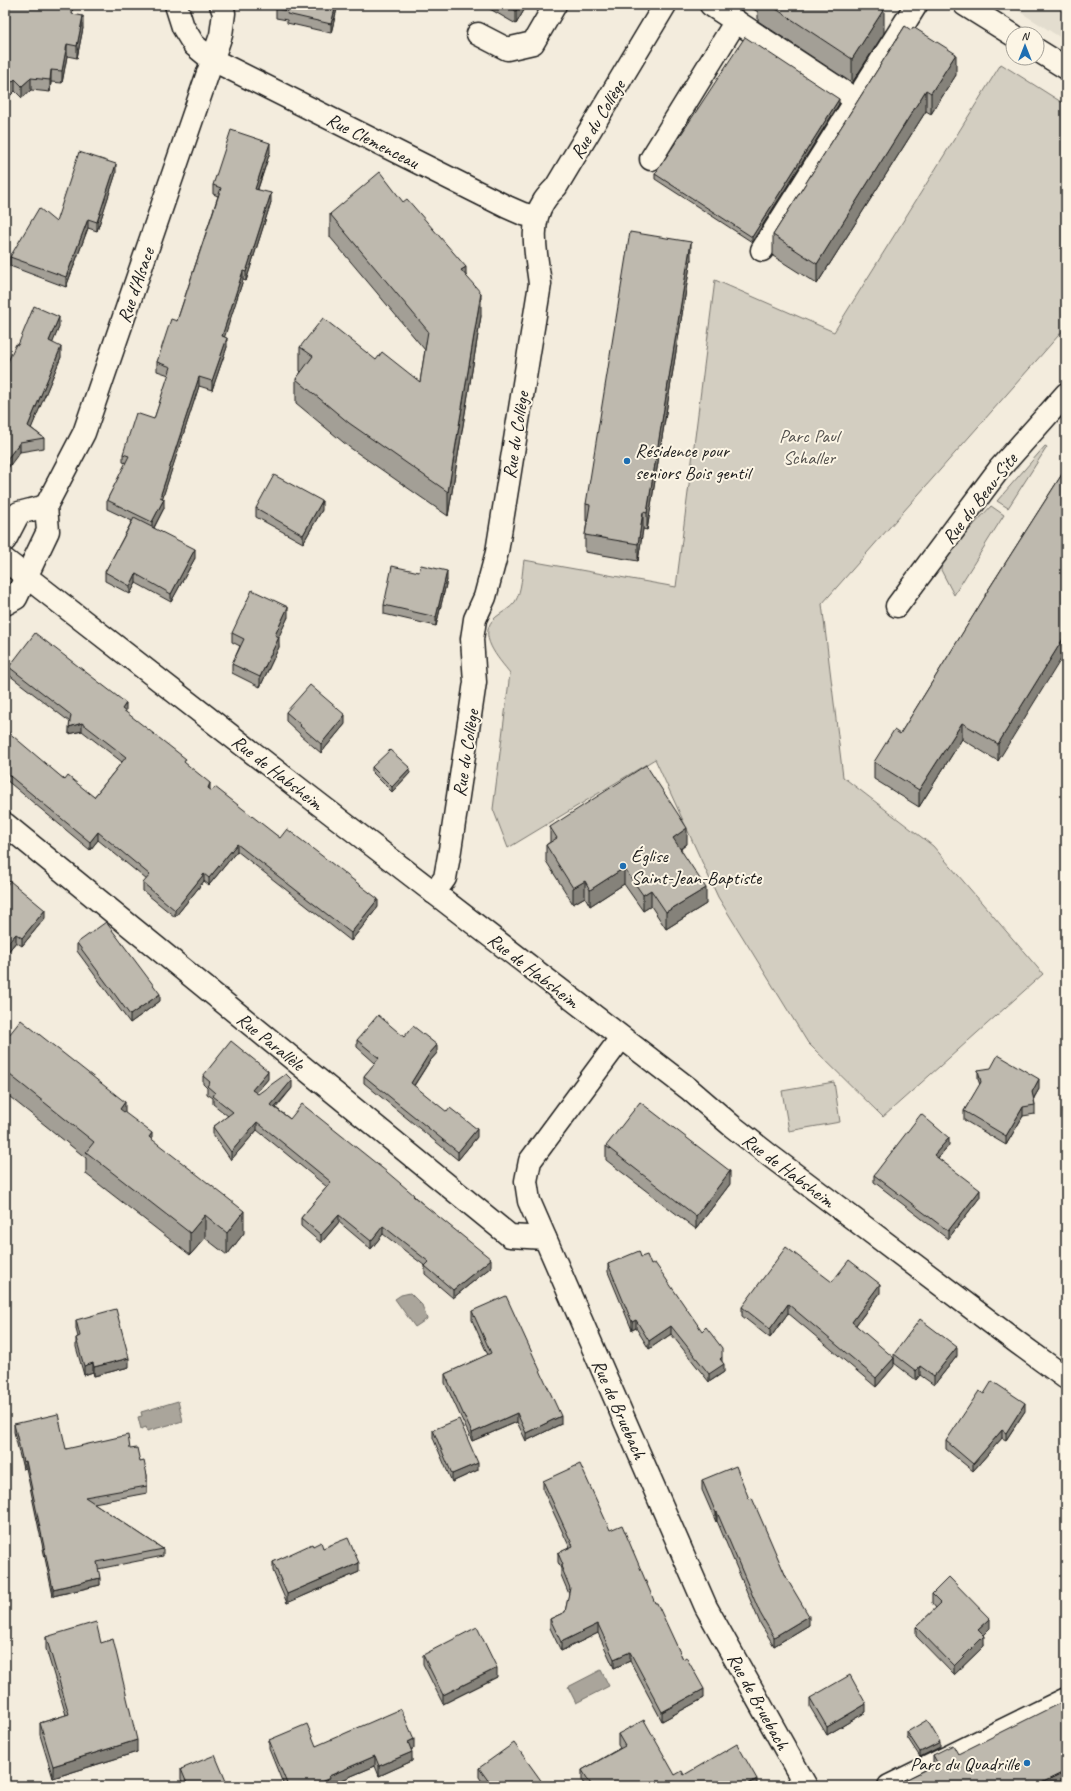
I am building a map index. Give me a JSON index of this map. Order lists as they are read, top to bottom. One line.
{"streets":{"street":["Rue du Collège","Rue Clemenceau","Rue d'Alsace","Rue du Beau-Site","Rue de Habsheim","Rue Parallèle","Rue de Bruebach"]},"crossings":[["Rue du Collège","Rue Clemenceau"],["Rue du Collège","Rue de Habsheim"],["Rue Clemenceau","Rue d'Alsace"],["Rue de Habsheim","Rue de Bruebach"],["Rue Parallèle","Rue de Bruebach"]],"parks":["Parc Paul Schaller"],"places":["Résidence pour seniors Bois gentil","Église Saint-Jean-Baptiste","Parc du Quadrille"],"north":"top"}
